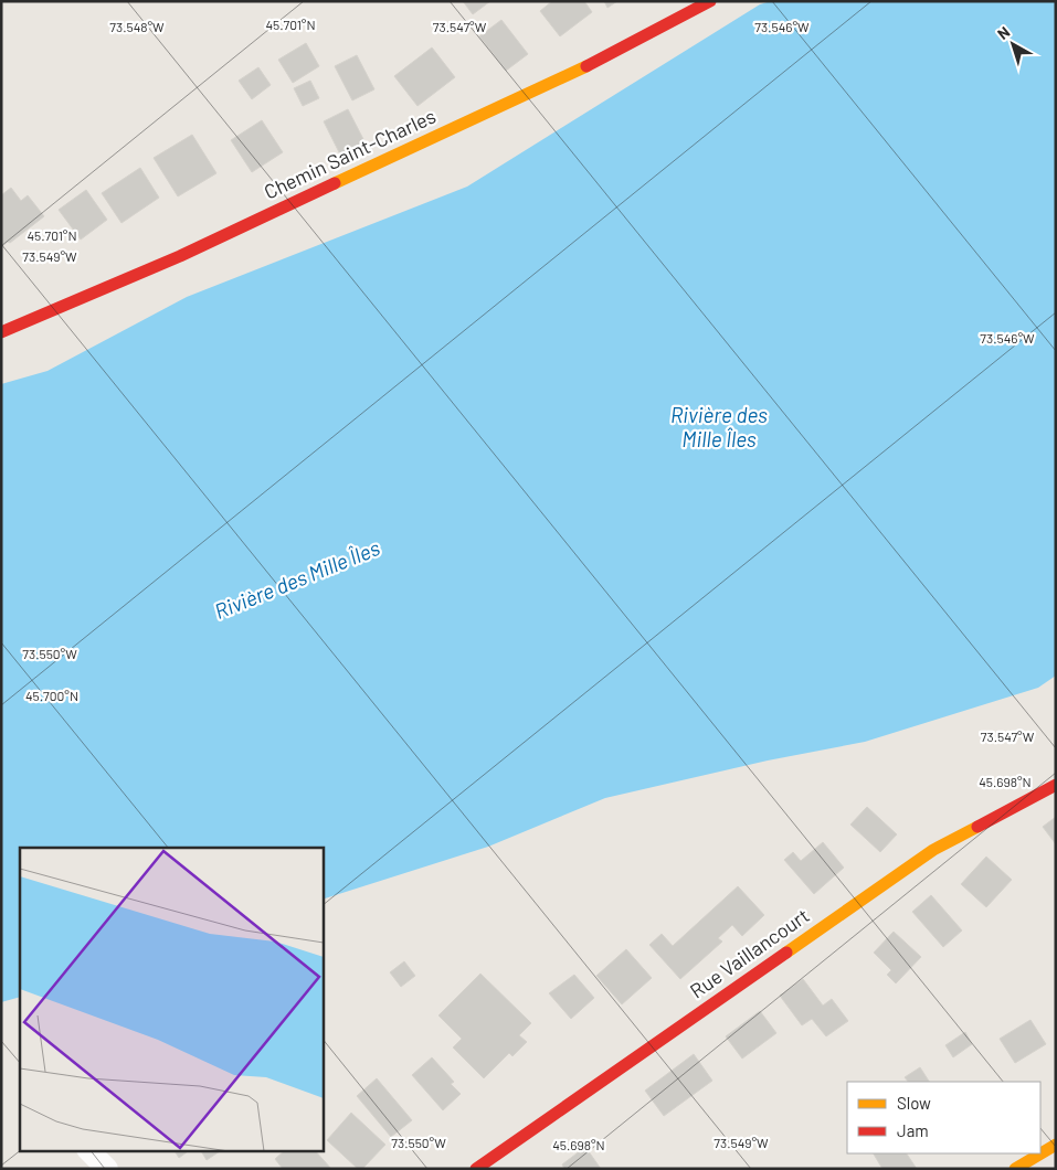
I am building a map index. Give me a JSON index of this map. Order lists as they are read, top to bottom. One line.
{"streets":{"main road":["Chemin Saint-Charles","Rue Vaillancourt"]},"water":["Rivière des Mille Îles"],"legend":["Slow","Jam"],"north":"top left","coordinates":["45.701°N","73.548°W","73.547°W","73.546°W","73.549°W","73.550°W","45.700°N","45.698°N"]}
